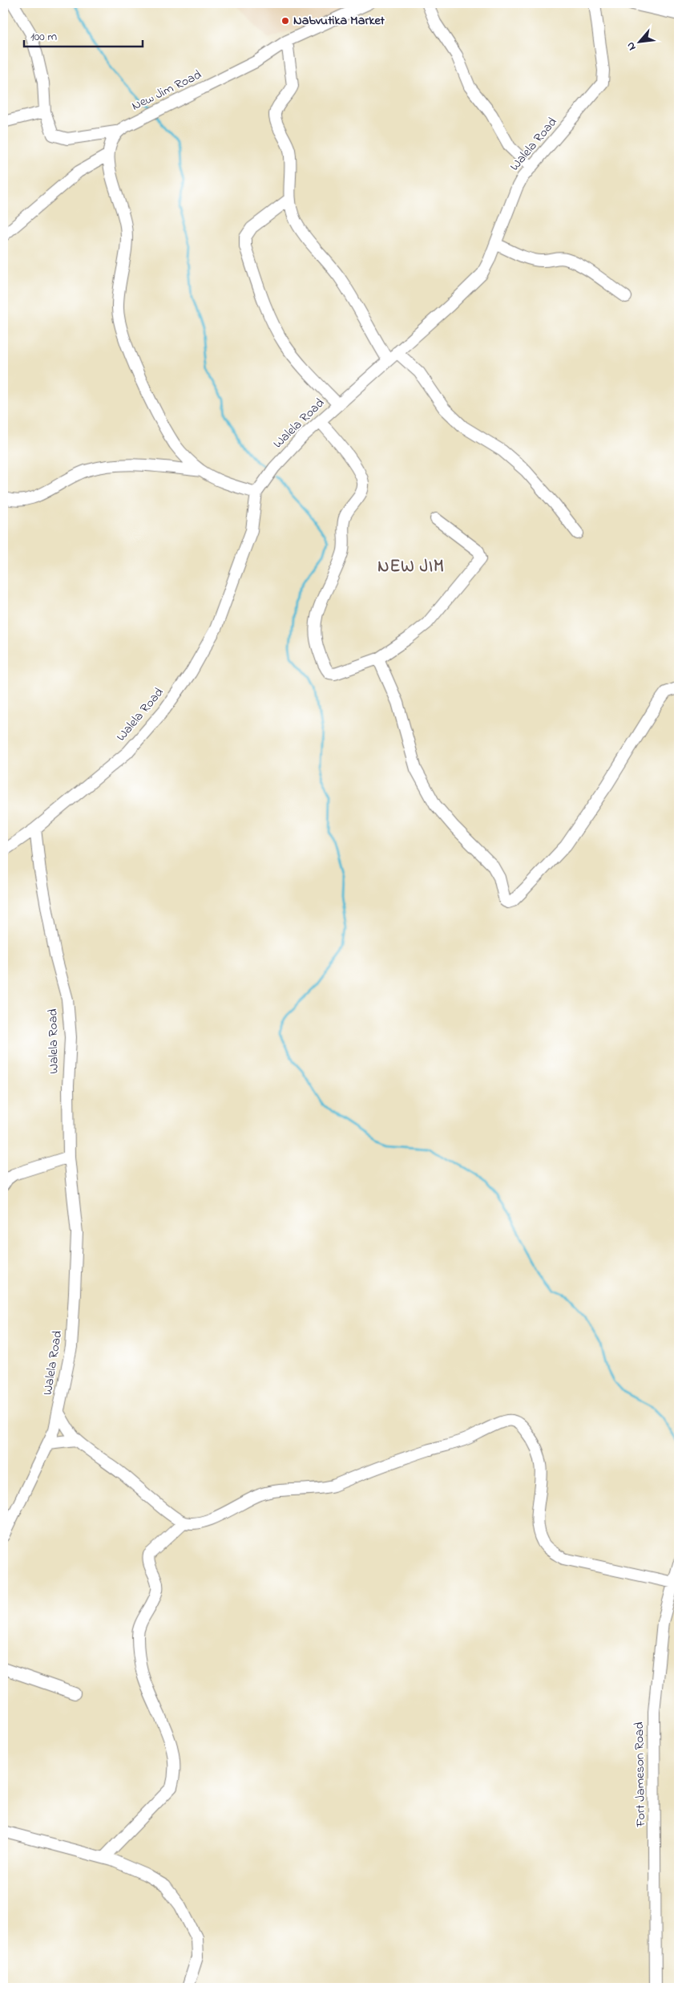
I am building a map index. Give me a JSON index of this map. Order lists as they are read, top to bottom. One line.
{"streets":{"street":["New Jim Road","Walela Road","Fort Jameson Road"]},"districts":["NEW JIM"],"places":["Nabvutika Market"],"scale_bar":"100 m","north":"bottom left"}
